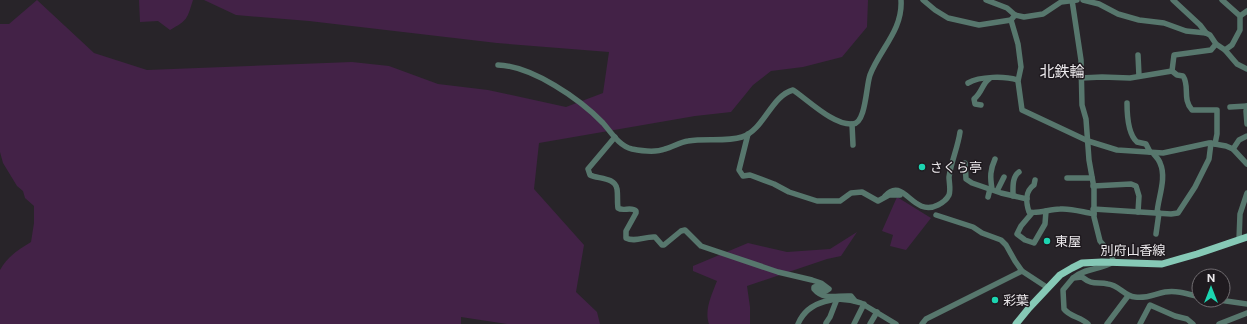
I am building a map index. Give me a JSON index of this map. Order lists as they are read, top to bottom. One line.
{"streets":{"main road":["別府山香線"]},"districts":["北鉄輪"],"places":["さくら亭","東屋","彩葉"],"north":"top"}
